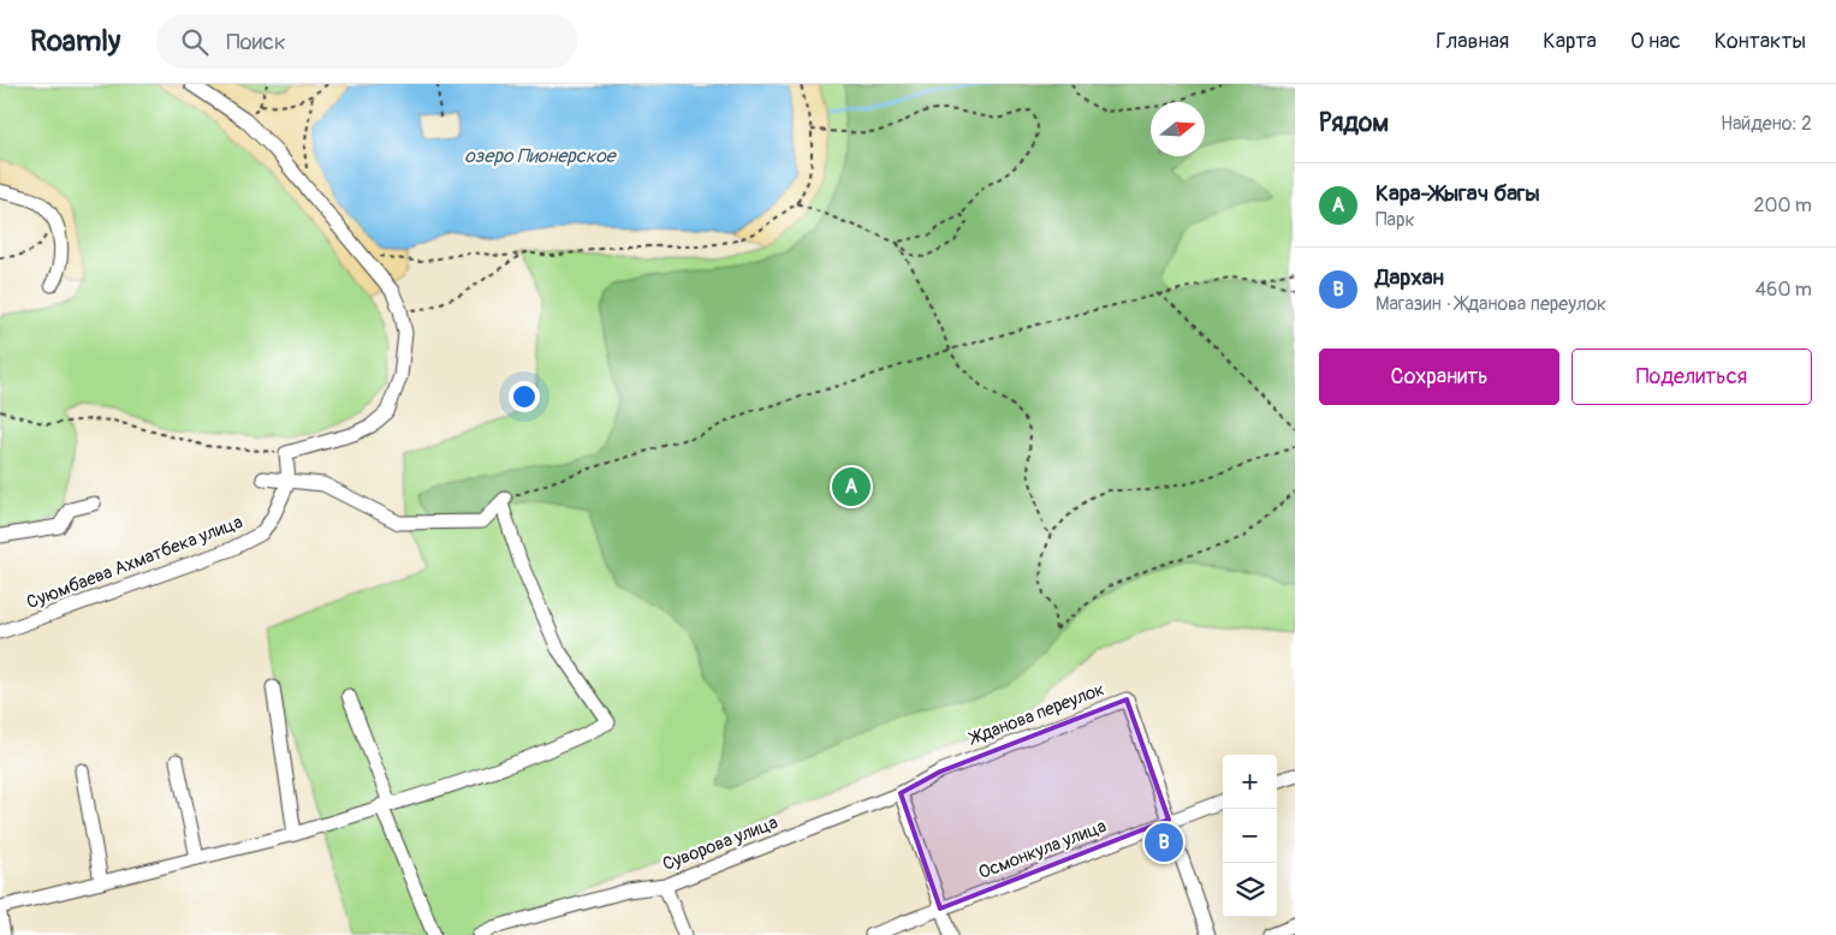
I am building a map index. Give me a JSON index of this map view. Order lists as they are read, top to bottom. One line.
{"streets":{"street":["Суюмбаева Ахматбека улица","Жданова переулок","Суворова улица","Осмонкула улица"]},"crossings":[["Жданова переулок","Суворова улица"],["Жданова переулок","Осмонкула улица"]],"water":["озеро Пионерское"],"north":"right","page":{"header":"Roamly","search":"Поиск","nav":["Главная","Карта","О нас","Контакты"],"heading":["Рядом","Найдено: 2"],"list":[{"mark":"A","name":"Кара-Жыгач багы","note":"Парк","value":"200 m"},{"mark":"B","name":"Дархан","note":"Магазин · Жданова переулок","value":"460 m"}],"buttons":["Сохранить","Поделиться"],"pins":["A","B"],"map_buttons":["+","−"]}}
